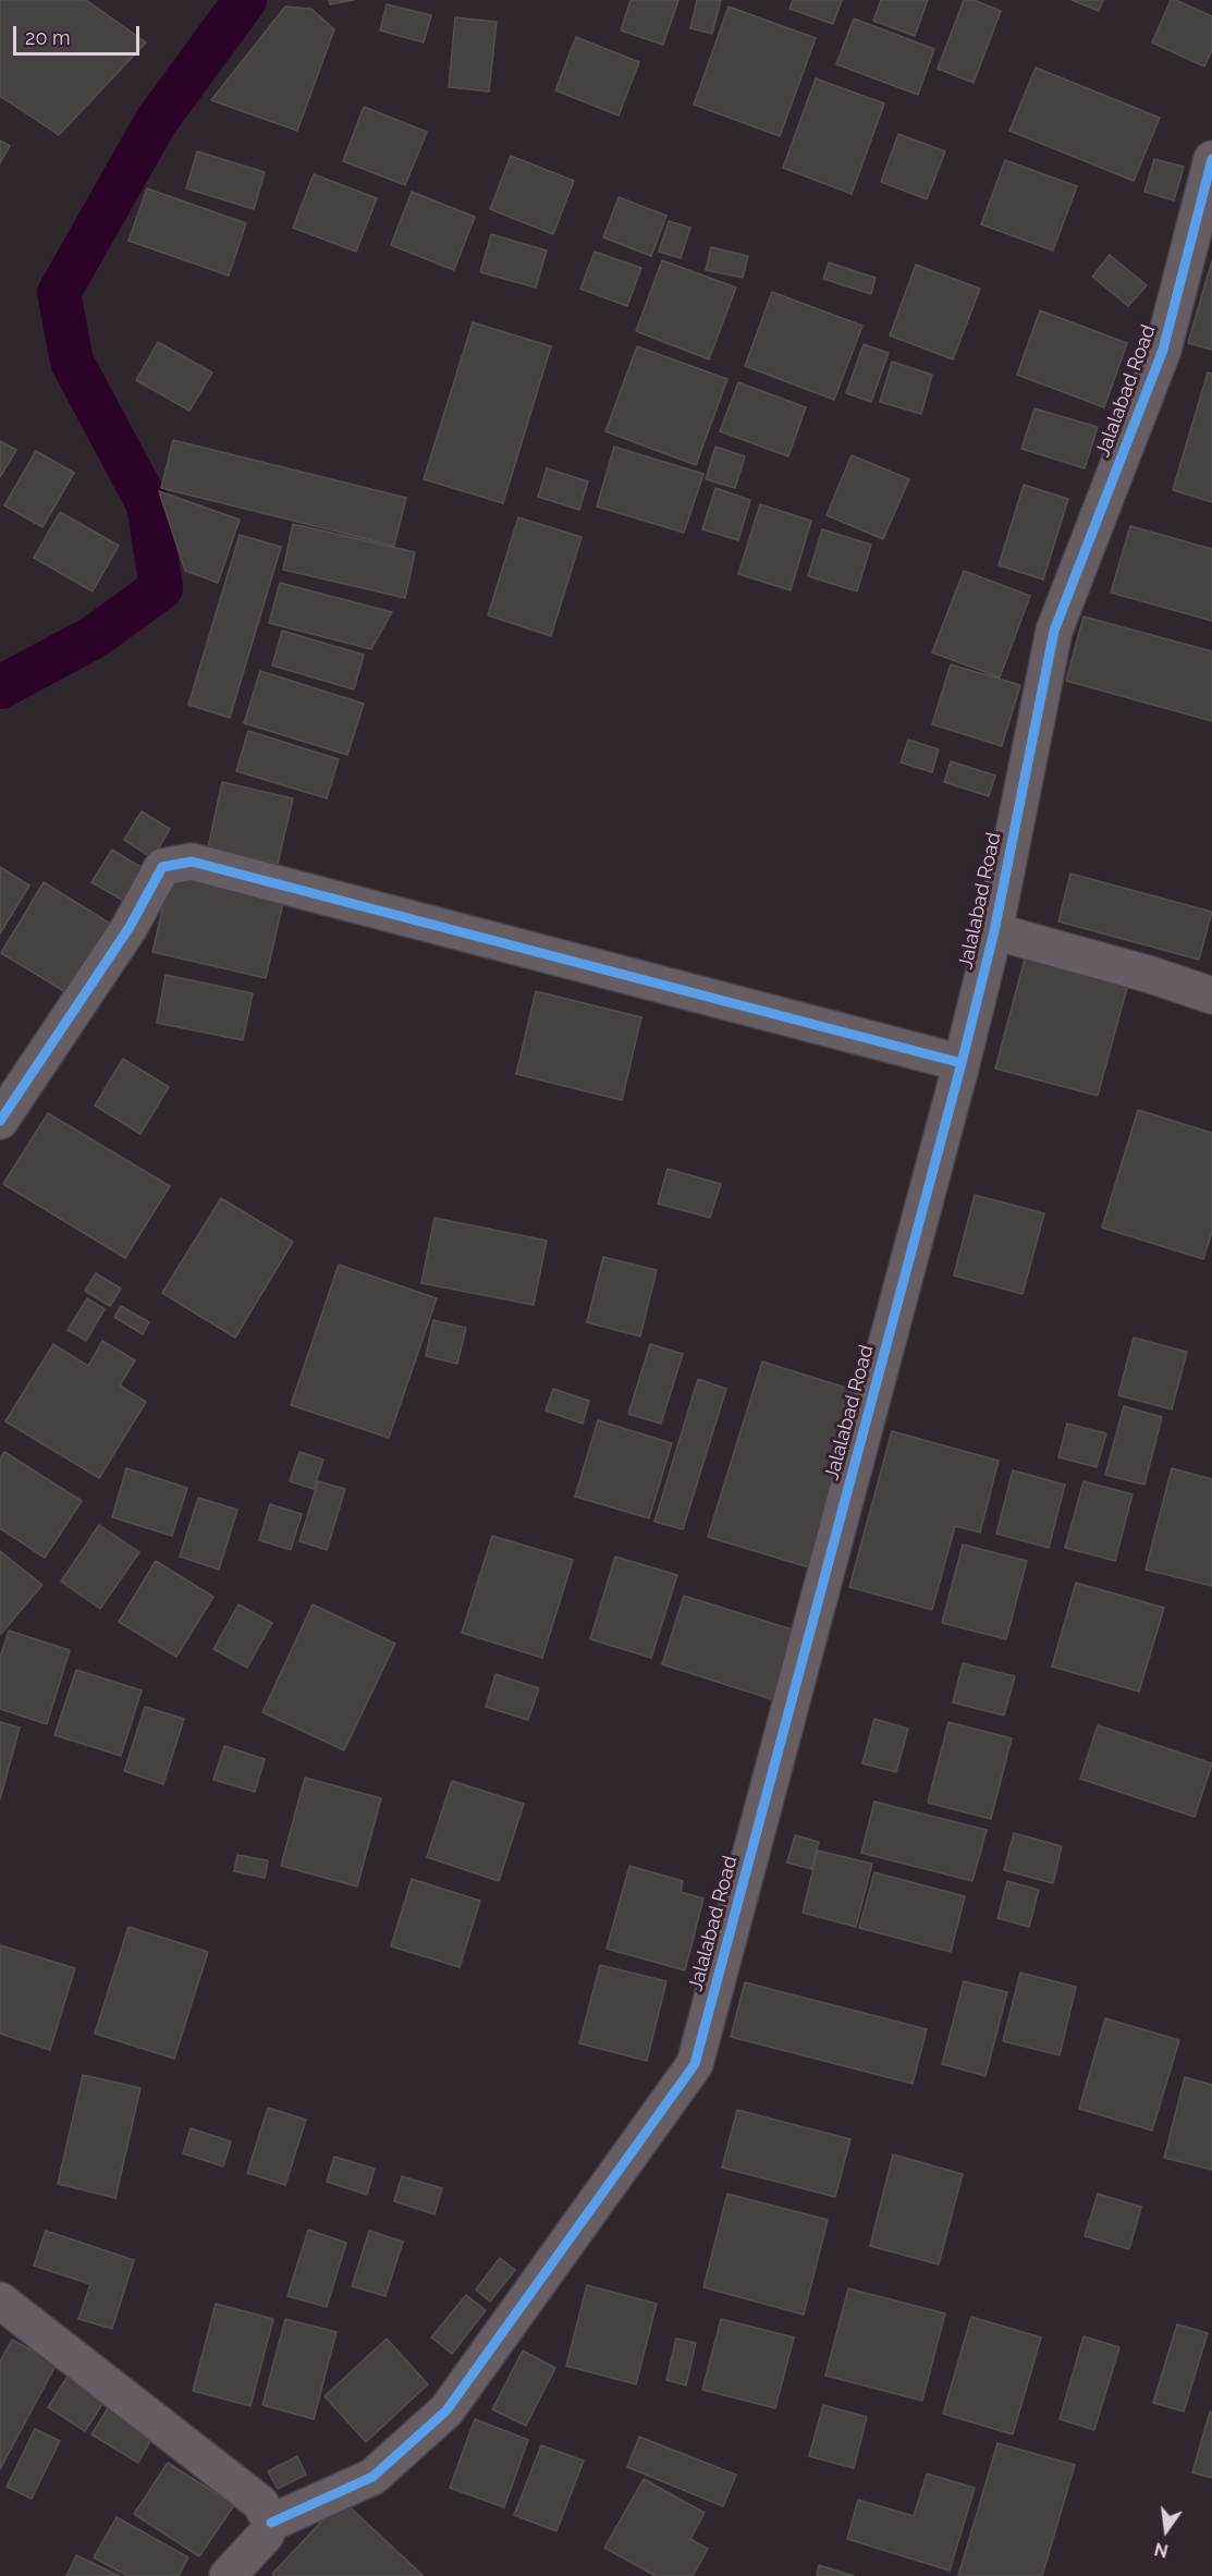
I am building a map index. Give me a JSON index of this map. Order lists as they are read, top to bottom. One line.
{"streets":{"street":["Jalalabad Road"]},"scale_bar":"20 m","north":"bottom"}
